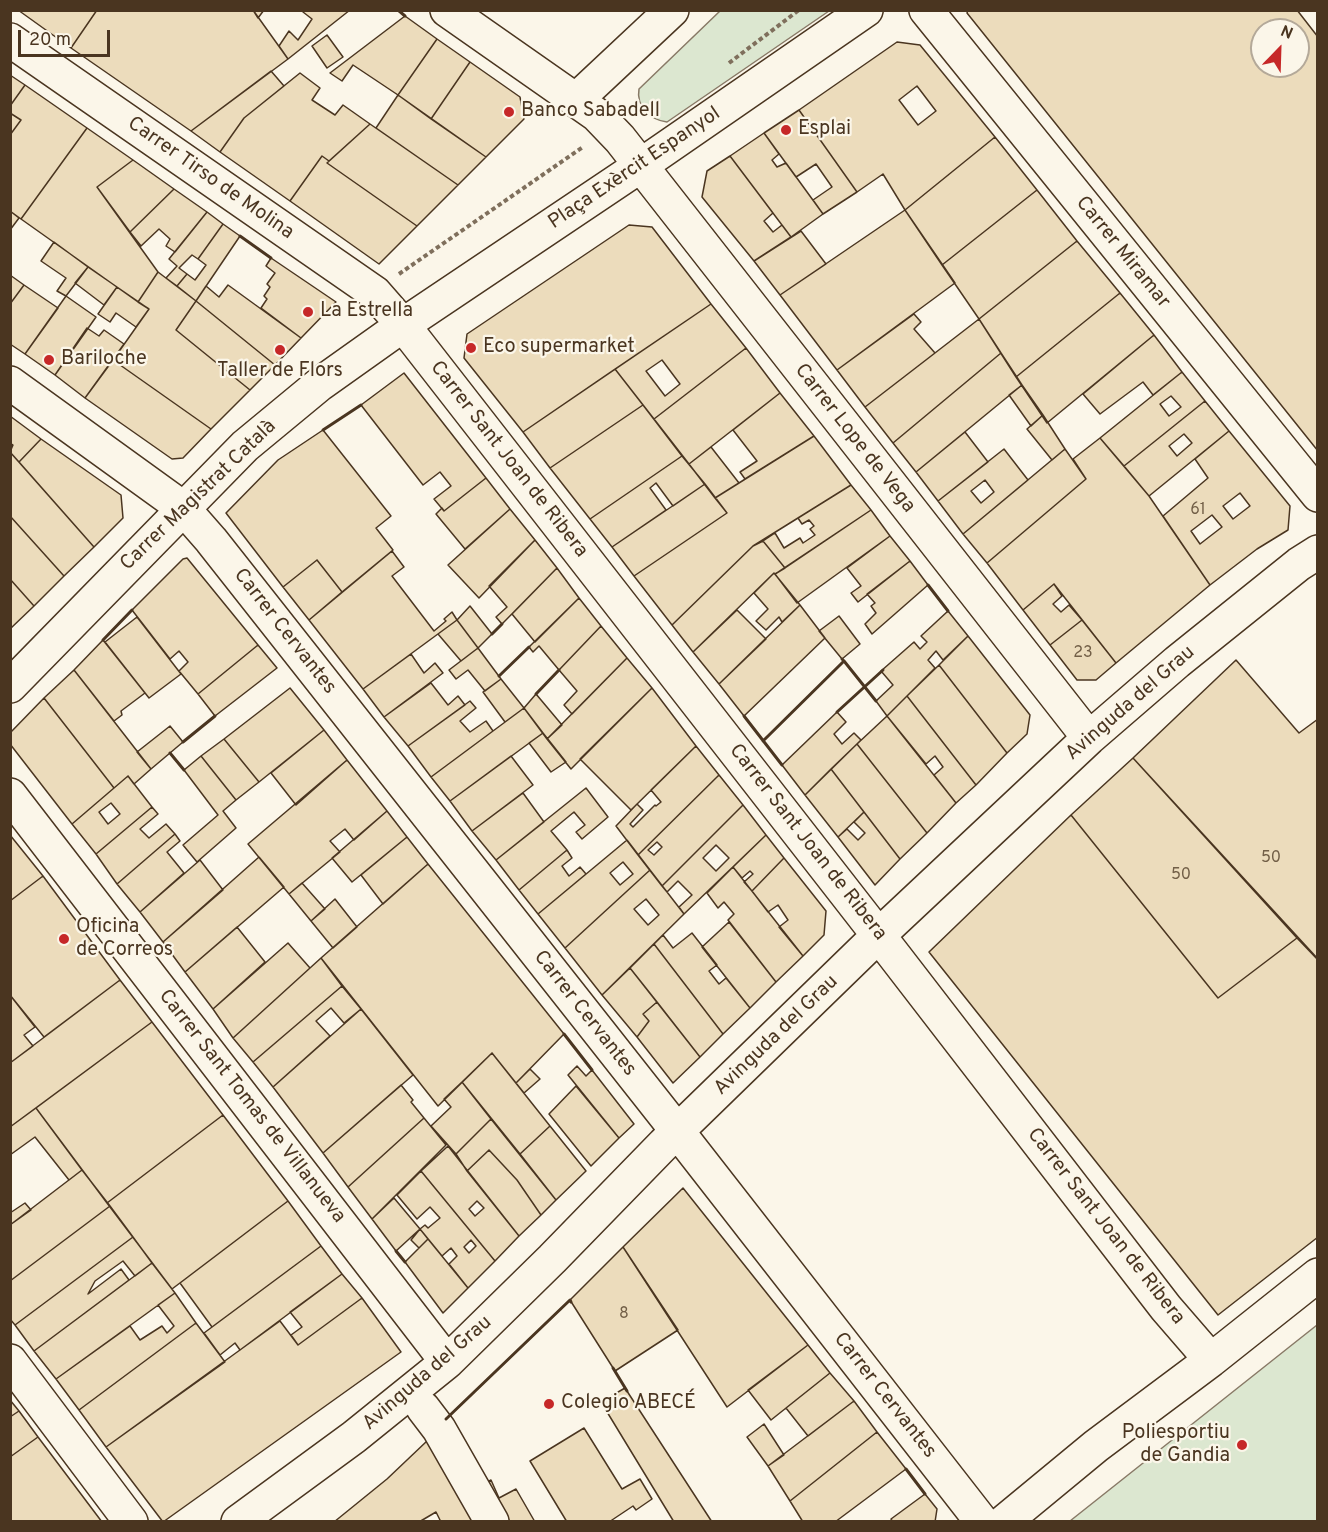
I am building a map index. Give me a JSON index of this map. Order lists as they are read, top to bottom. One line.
{"streets":{"street":["Plaça Exèrcit Espanyol","Carrer Tirso de Molina","Carrer Miramar","Carrer Lope de Vega","Carrer Sant Joan de Ribera","Carrer Magistrat Català","Carrer Cervantes","Avinguda del Grau","Carrer Sant Tomas de Villanueva"]},"crossings":[["Plaça Exèrcit Espanyol","Carrer Tirso de Molina"],["Plaça Exèrcit Espanyol","Carrer Lope de Vega"],["Plaça Exèrcit Espanyol","Carrer Sant Joan de Ribera"],["Plaça Exèrcit Espanyol","Carrer Magistrat Català"],["Carrer Tirso de Molina","Carrer Sant Joan de Ribera"],["Carrer Tirso de Molina","Carrer Magistrat Català"],["Carrer Lope de Vega","Avinguda del Grau"],["Carrer Sant Joan de Ribera","Carrer Magistrat Català"],["Carrer Sant Joan de Ribera","Avinguda del Grau"],["Carrer Magistrat Català","Carrer Cervantes"],["Carrer Cervantes","Avinguda del Grau"],["Avinguda del Grau","Carrer Sant Tomas de Villanueva"]],"places":["Banco Sabadell","Esplai","La Estrella","Eco supermarket","Taller de Flors","Bariloche","Oficina de Correos","Colegio ABECÉ","Poliesportiu de Gandia"],"house_numbers":["61","23","50","50","8"],"scale_bar":"20 m","north":"top right"}
